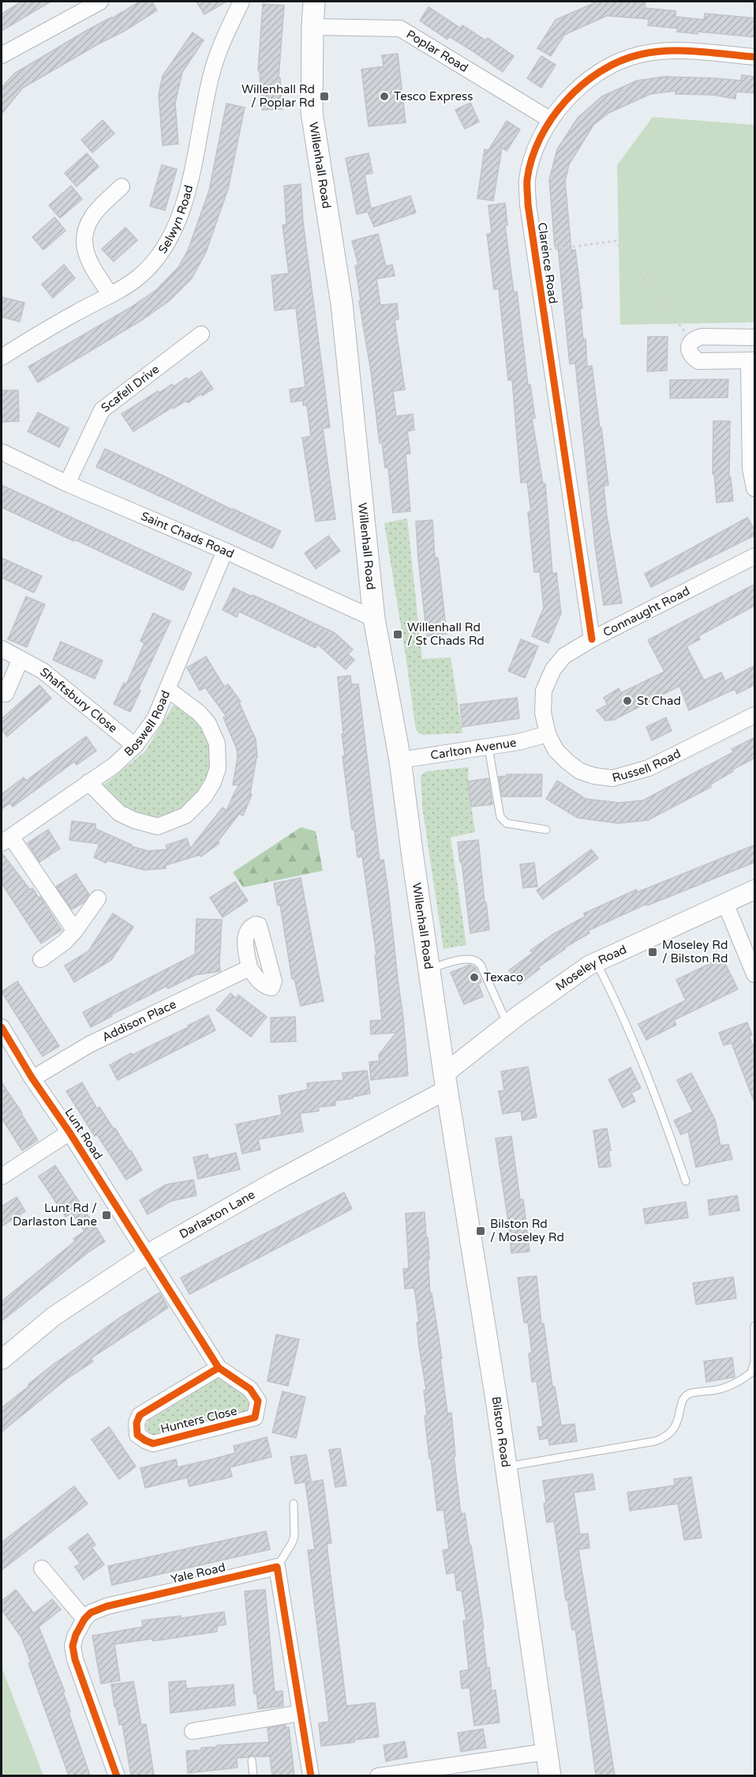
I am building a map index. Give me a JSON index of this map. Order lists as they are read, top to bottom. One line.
{"streets":{"main road":["Willenhall Road","Bilston Road"],"street":["Poplar Road","Selwyn Road","Clarence Road","Scafell Drive","Saint Chads Road","Connaught Road","Shaftsbury Close","Boswell Road","Carlton Avenue","Russell Road","Moseley Road","Addison Place","Lunt Road","Darlaston Lane","Hunters Close","Yale Road"]},"crossings":[["Poplar Road","Willenhall Road"],["Poplar Road","Clarence Road"],["Willenhall Road","Saint Chads Road"],["Willenhall Road","Carlton Avenue"],["Willenhall Road","Moseley Road"],["Willenhall Road","Darlaston Lane"],["Willenhall Road","Bilston Road"],["Clarence Road","Connaught Road"],["Scafell Drive","Saint Chads Road"],["Saint Chads Road","Boswell Road"],["Connaught Road","Carlton Avenue"],["Connaught Road","Russell Road"],["Shaftsbury Close","Boswell Road"],["Carlton Avenue","Russell Road"],["Moseley Road","Darlaston Lane"],["Moseley Road","Bilston Road"],["Addison Place","Lunt Road"],["Lunt Road","Darlaston Lane"],["Lunt Road","Hunters Close"],["Darlaston Lane","Hunters Close"],["Darlaston Lane","Bilston Road"]],"places":{"transit":["Willenhall Rd / Poplar Rd","Willenhall Rd / St Chads Rd","Moseley Rd / Bilston Rd","Lunt Rd / Darlaston Lane","Bilston Rd / Moseley Rd"],"other":["Tesco Express","St Chad","Texaco"]}}
